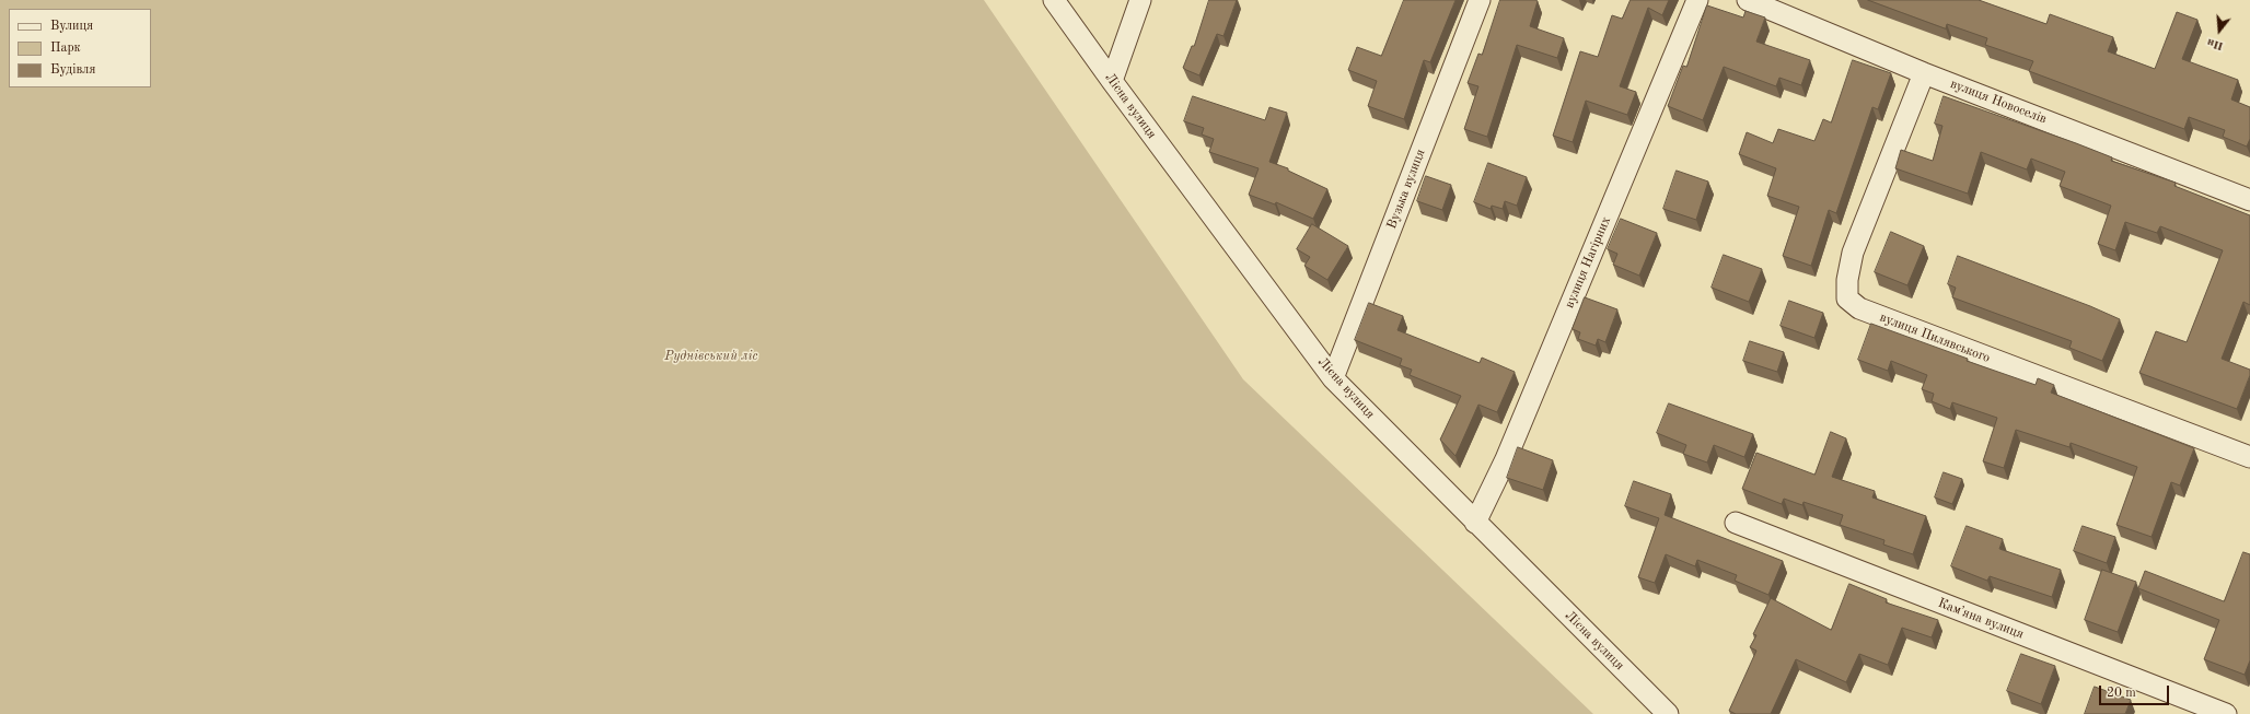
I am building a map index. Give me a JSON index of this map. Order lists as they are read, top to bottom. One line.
{"streets":{"street":["вулиця Новоселів","Лісна вулиця","Вузька вулиця","вулиця Нагірних","вулиця Пилявського","Камʼяна вулиця"]},"crossings":[["вулиця Новоселів","вулиця Пилявського"],["Лісна вулиця","Вузька вулиця"],["Лісна вулиця","вулиця Нагірних"]],"parks":["Руднівський ліс"],"legend":["Вулиця","Парк","Будівля"],"scale_bar":"20 m","north":"bottom"}
